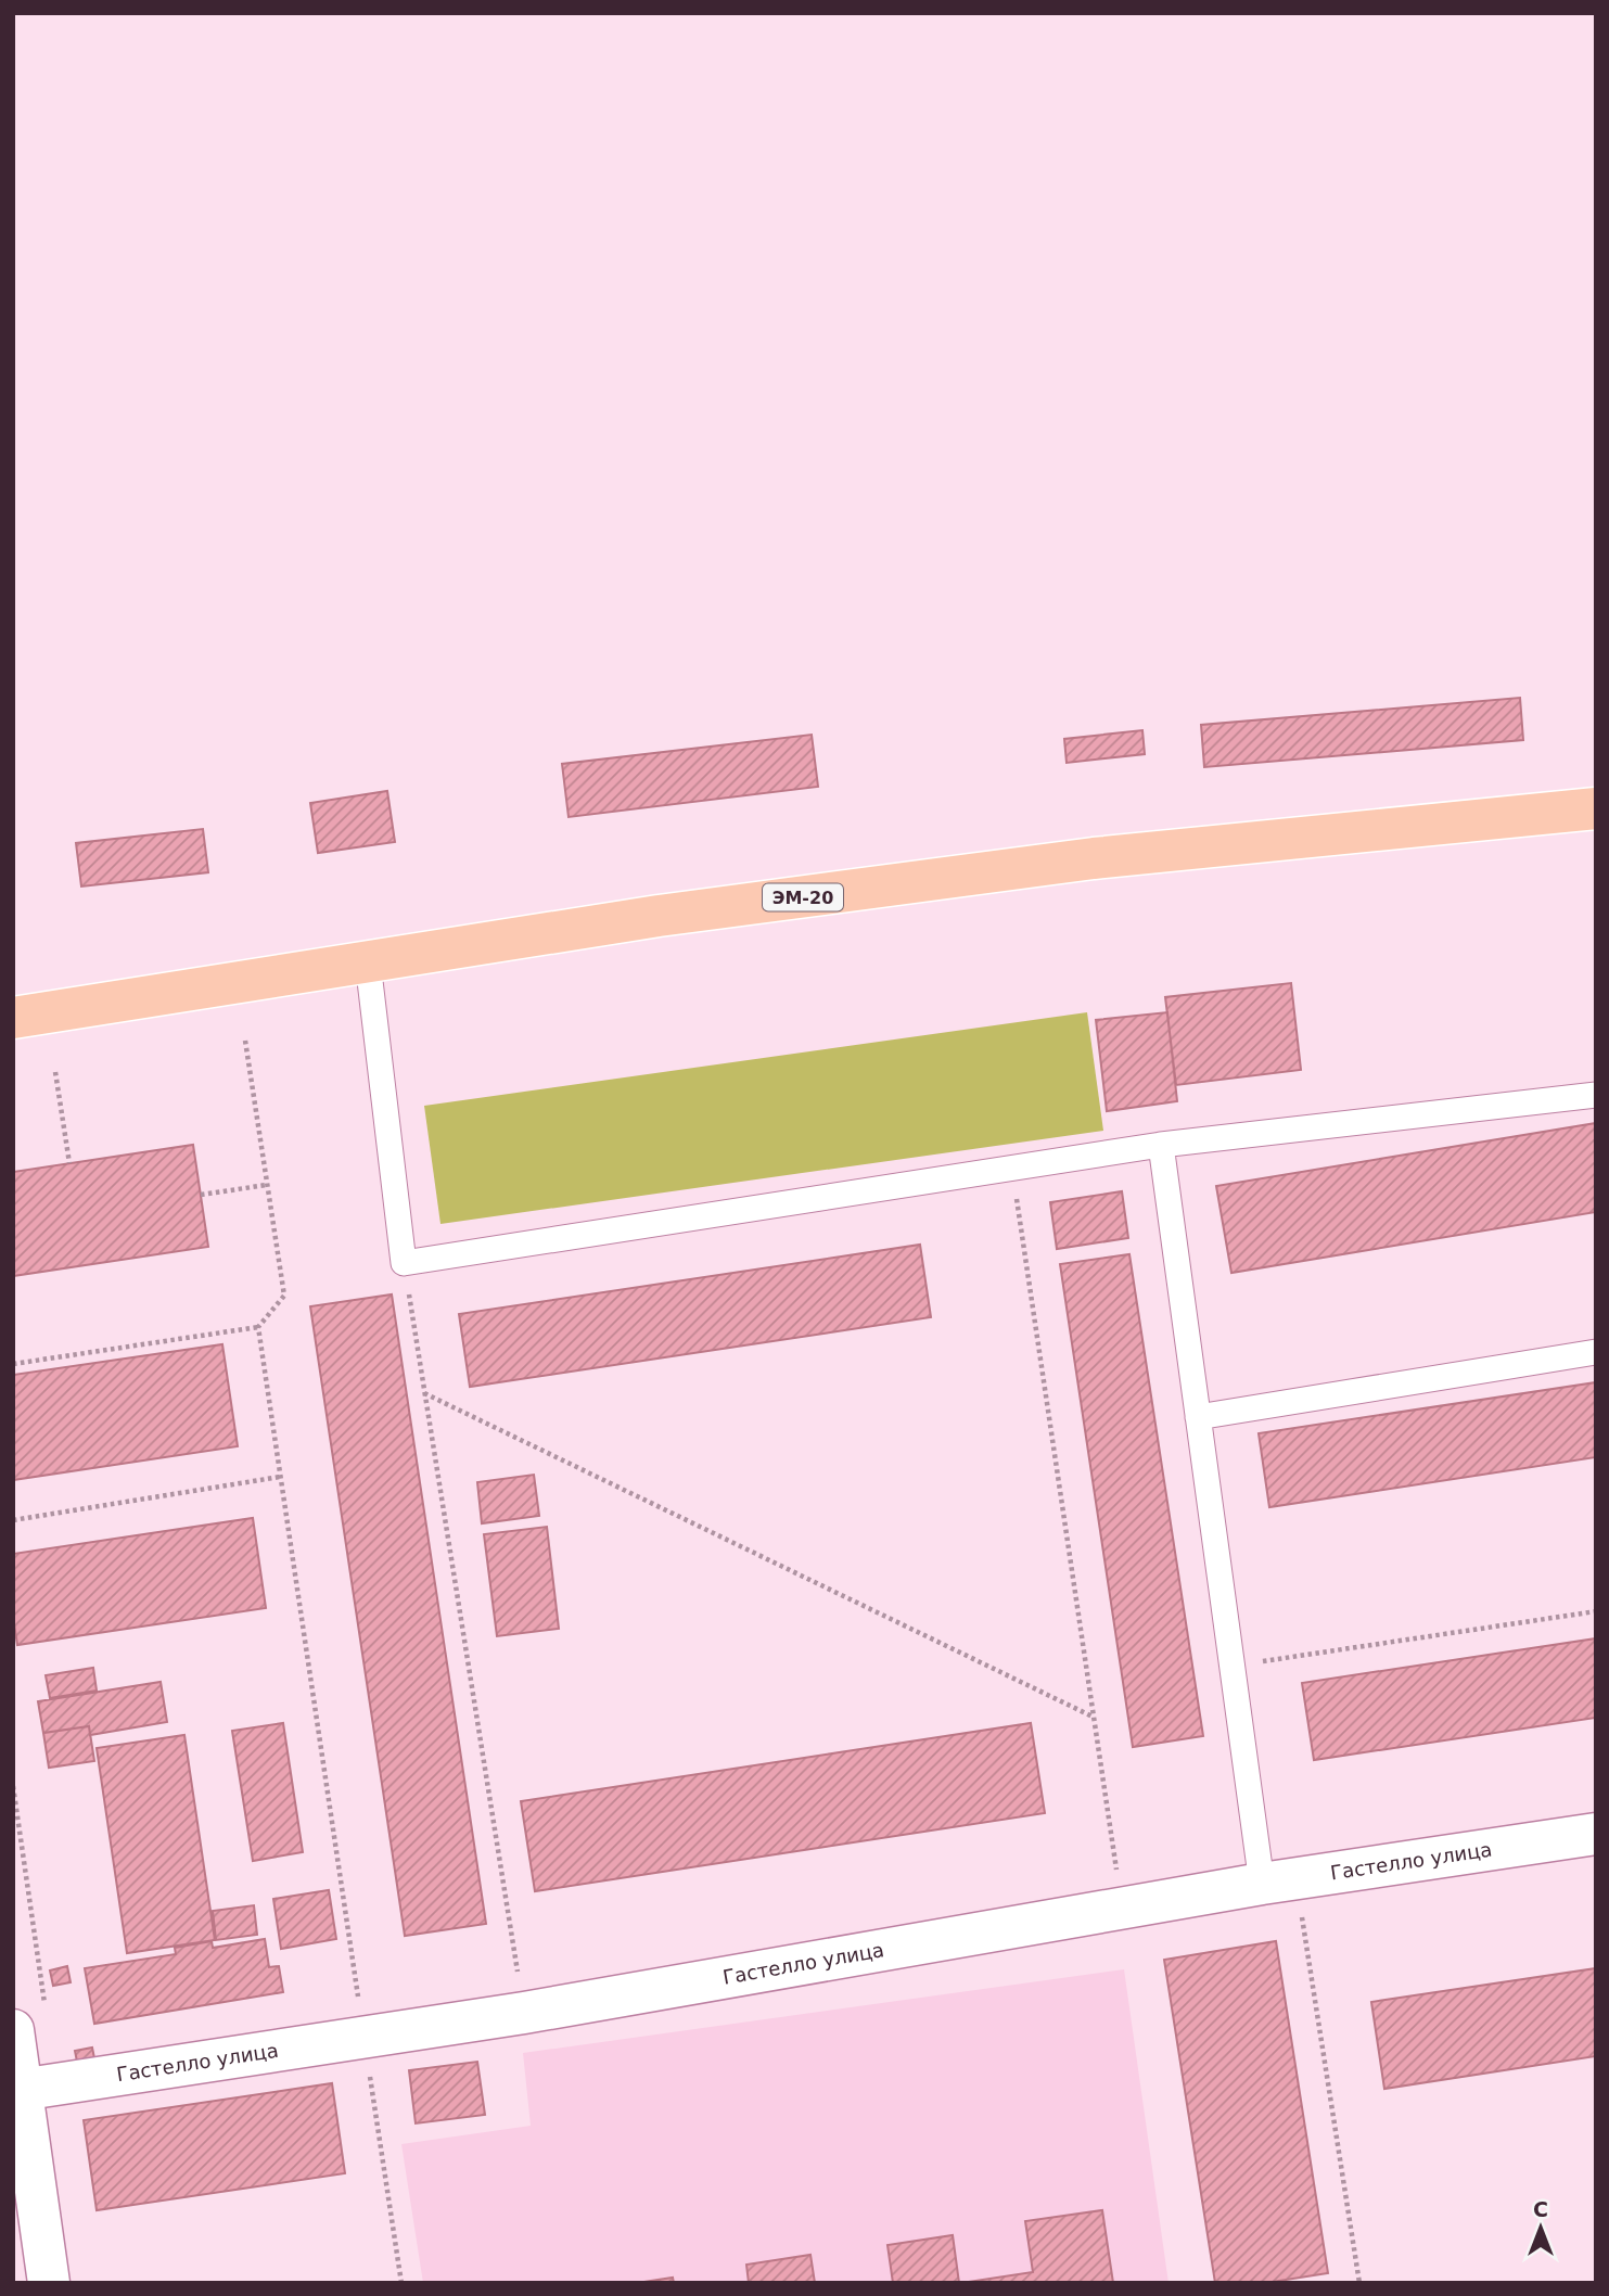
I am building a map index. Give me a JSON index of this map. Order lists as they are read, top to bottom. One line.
{"streets":{"main road":["ЭМ-20"],"street":["Гастелло улица"]},"north":"top"}
